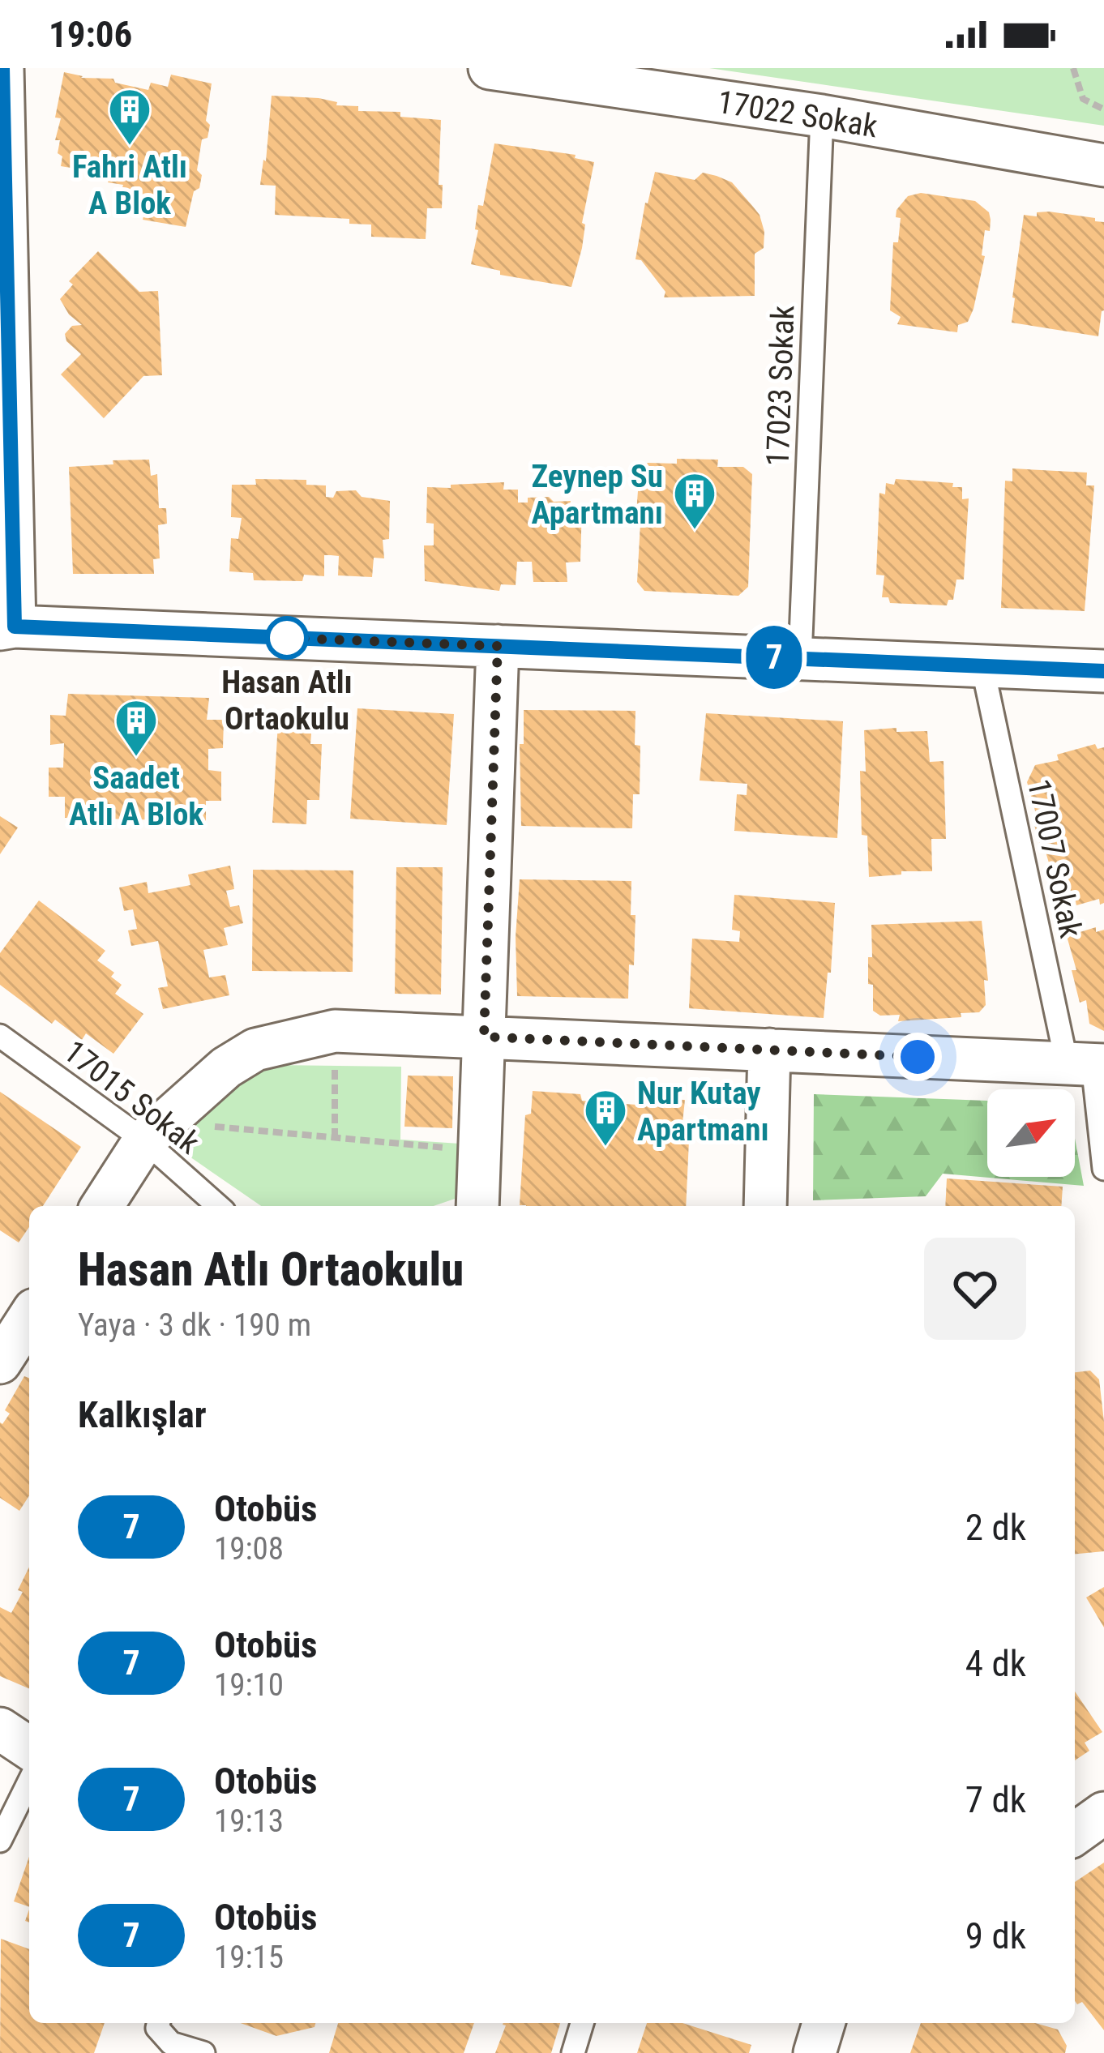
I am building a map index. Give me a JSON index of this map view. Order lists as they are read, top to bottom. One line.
{"streets":{"street":["17022 Sokak"],"lane":["17023 Sokak","17007 Sokak","17015 Sokak"]},"crossings":[["17022 Sokak","17023 Sokak"]],"places":{"building":["Fahri Atlı A Blok","Zeynep Su Apartmanı","Saadet Atlı A Blok","Nur Kutay Apartmanı"],"other":["Hasan Atlı Ortaokulu"]},"lines":["bus line 7"],"north":"top right","page":{"status":"19:06","on_map":"7","heading":[["Hasan Atlı Ortaokulu","Yaya · 3 dk · 190 m"],"Kalkışlar"],"list":[{"mark":"7","name":"Otobüs","note":"19:08","value":"2 dk"},{"mark":"7","name":"Otobüs","note":"19:10","value":"4 dk"},{"mark":"7","name":"Otobüs","note":"19:13","value":"7 dk"},{"mark":"7","name":"Otobüs","note":"19:15","value":"9 dk"}]}}
